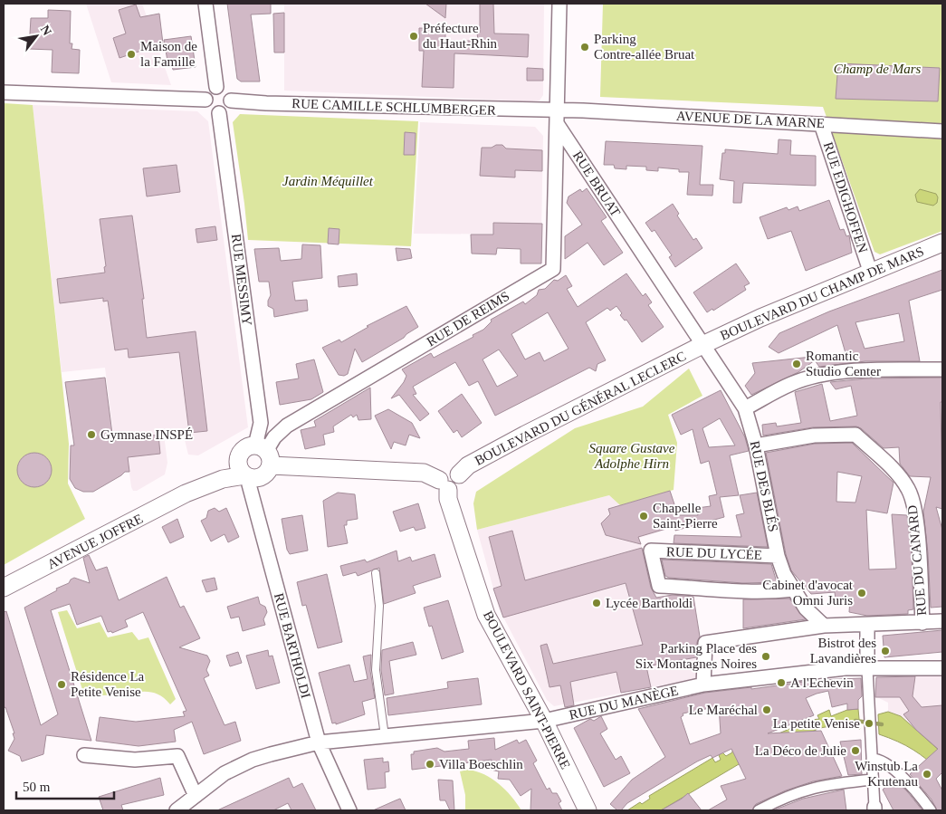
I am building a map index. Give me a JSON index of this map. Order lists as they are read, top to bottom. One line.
{"streets":{"street":["RUE CAMILLE SCHLUMBERGER","AVENUE DE LA MARNE","RUE BRUAT","RUE EDIGHOFFEN","RUE MESSIMY","BOULEVARD DU CHAMP DE MARS","RUE DE REIMS","BOULEVARD DU GÉNÉRAL LECLERC","RUE DES BLÉS","AVENUE JOFFRE","RUE DU LYCÉE","RUE DU CANARD","RUE BARTHOLDI","BOULEVARD SAINT-PIERRE","RUE DU MANÈGE"]},"crossings":[["RUE CAMILLE SCHLUMBERGER","AVENUE DE LA MARNE"],["RUE CAMILLE SCHLUMBERGER","RUE BRUAT"],["RUE CAMILLE SCHLUMBERGER","RUE MESSIMY"],["RUE CAMILLE SCHLUMBERGER","RUE DE REIMS"],["AVENUE DE LA MARNE","RUE BRUAT"],["AVENUE DE LA MARNE","RUE EDIGHOFFEN"],["AVENUE DE LA MARNE","RUE DE REIMS"],["RUE BRUAT","BOULEVARD DU CHAMP DE MARS"],["RUE BRUAT","RUE DE REIMS"],["RUE BRUAT","BOULEVARD DU GÉNÉRAL LECLERC"],["RUE BRUAT","RUE DES BLÉS"],["RUE EDIGHOFFEN","BOULEVARD DU CHAMP DE MARS"],["RUE MESSIMY","RUE DE REIMS"],["RUE MESSIMY","AVENUE JOFFRE"],["RUE MESSIMY","RUE BARTHOLDI"],["BOULEVARD DU CHAMP DE MARS","BOULEVARD DU GÉNÉRAL LECLERC"],["BOULEVARD DU CHAMP DE MARS","RUE DES BLÉS"],["RUE DE REIMS","AVENUE JOFFRE"],["RUE DE REIMS","RUE BARTHOLDI"],["BOULEVARD DU GÉNÉRAL LECLERC","RUE DES BLÉS"],["BOULEVARD DU GÉNÉRAL LECLERC","BOULEVARD SAINT-PIERRE"],["RUE DES BLÉS","RUE DU LYCÉE"],["RUE DES BLÉS","RUE DU CANARD"],["AVENUE JOFFRE","RUE BARTHOLDI"],["RUE BARTHOLDI","RUE DU MANÈGE"],["BOULEVARD SAINT-PIERRE","RUE DU MANÈGE"]],"parks":["Champ de Mars","Jardin Méquillet","Square Gustave Adolphe Hirn"],"places":["Préfecture du Haut-Rhin","Parking Contre-allée Bruat","Maison de la Famille","Romantic Studio Center","Gymnase INSPÉ","Chapelle Saint-Pierre","Cabinet d'avocat Omni Juris","Lycée Bartholdi","Bistrot des Lavandières","Parking Place des Six Montagnes Noires","A l'Echevin","Résidence La Petite Venise","Le Maréchal","La petite Venise","La Déco de Julie","Villa Boeschlin","Winstub La Krutenau"],"scale_bar":"50 m","north":"top right"}
